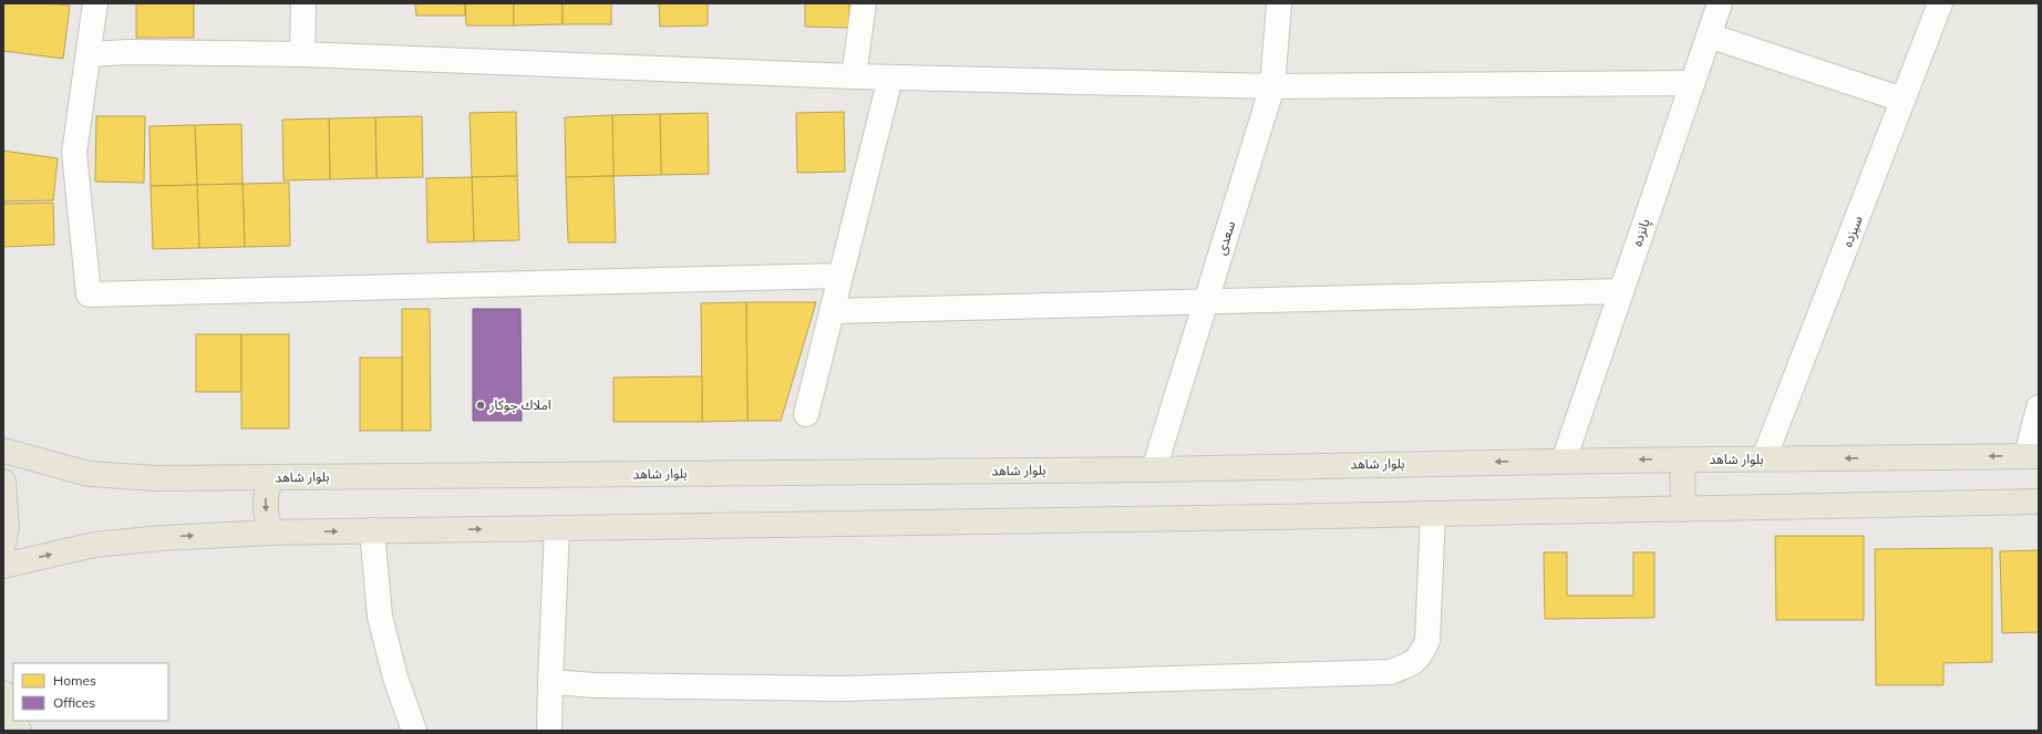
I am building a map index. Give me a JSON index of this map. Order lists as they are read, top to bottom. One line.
{"streets":{"main road":["بلوار شاهد"],"street":["سیزده","پانزده","سعدی"]},"crossings":[["سیزده","بلوار شاهد"],["پانزده","بلوار شاهد"],["سعدی","بلوار شاهد"]],"places":["املاك جوكار"],"legend":["Homes","Offices"]}
